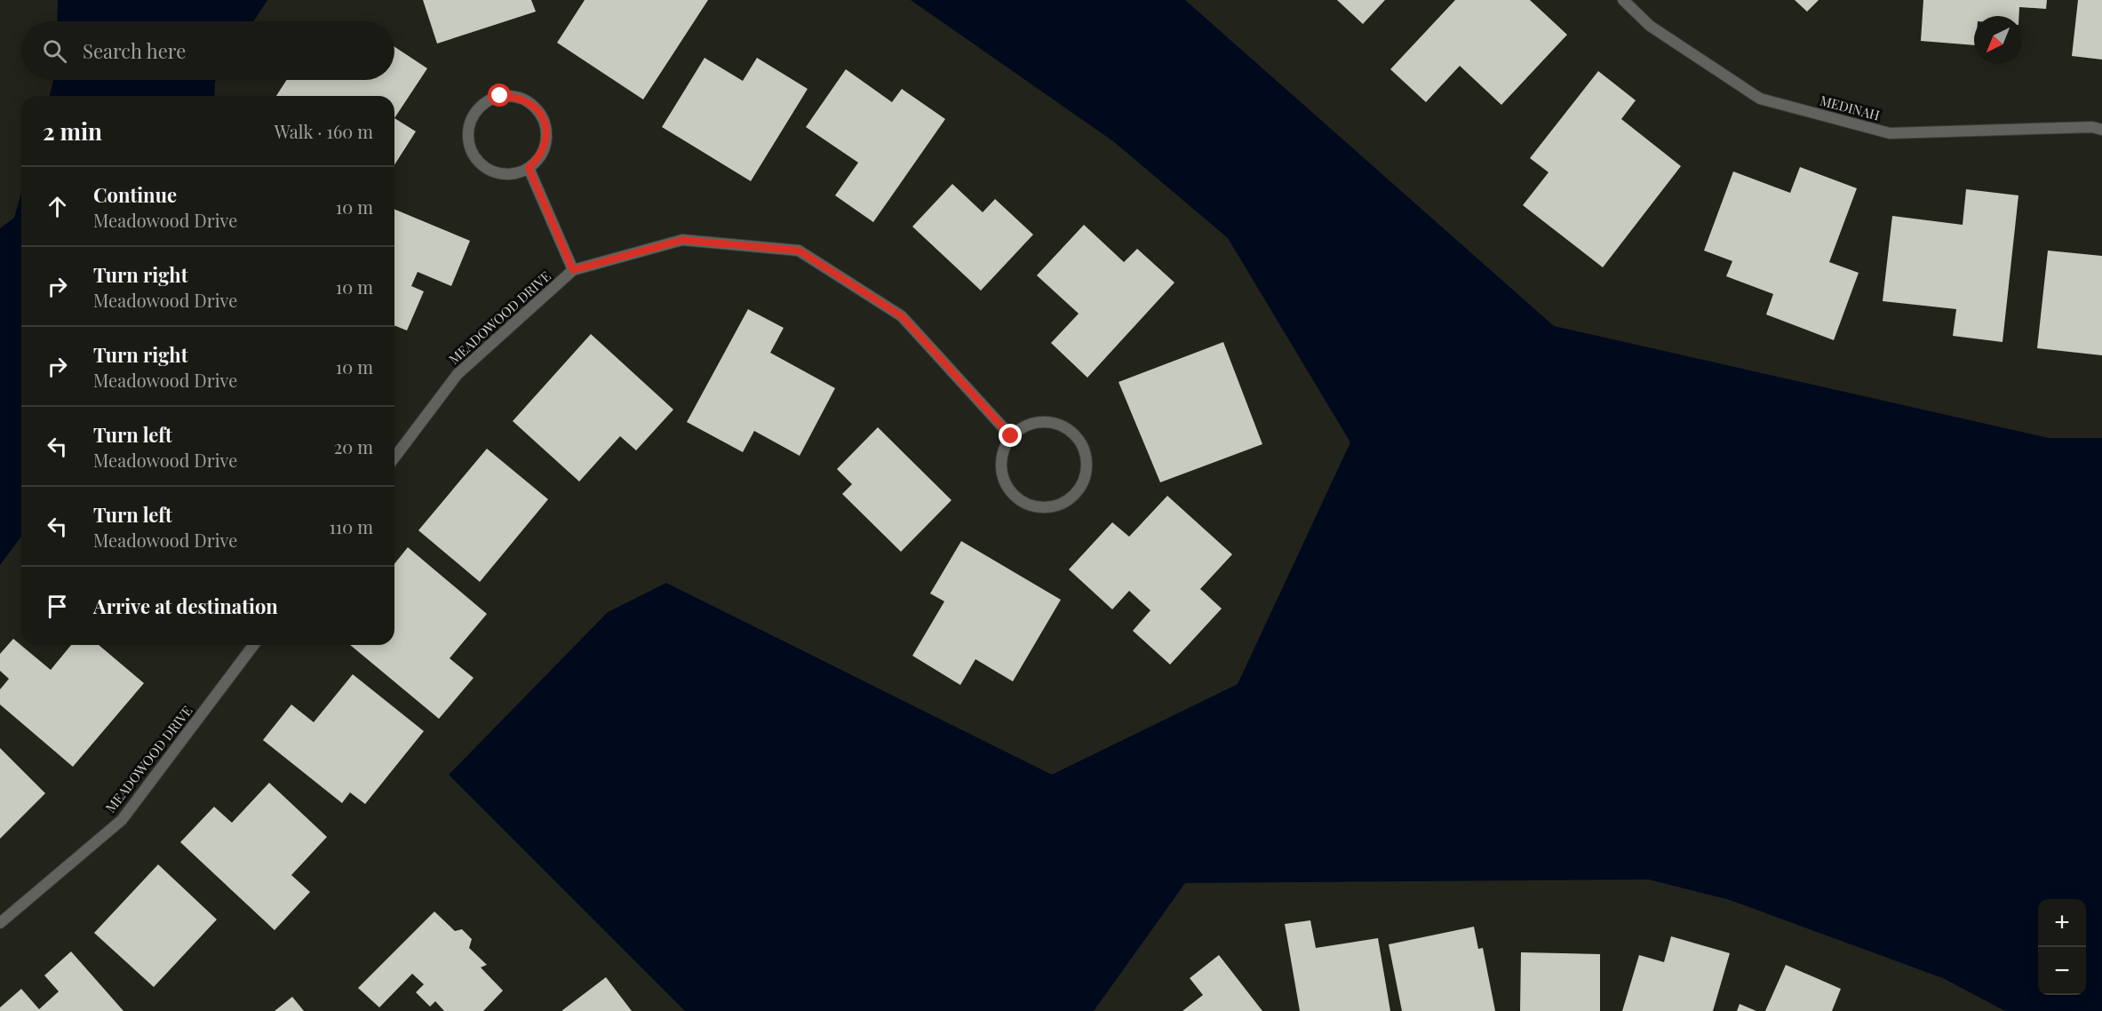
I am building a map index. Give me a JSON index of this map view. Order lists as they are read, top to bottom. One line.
{"streets":{"street":["MEDINAH","MEADOWOOD DRIVE"]},"north":"bottom left","page":{"search":"Search here","heading":["2 min","Walk · 160 m"],"list":[["Continue","Meadowood Drive","10 m"],["Turn right","Meadowood Drive","10 m"],["Turn right","Meadowood Drive","10 m"],["Turn left","Meadowood Drive","20 m"],["Turn left","Meadowood Drive","110 m"],"Arrive at destination"],"map_buttons":["+","−"]}}
